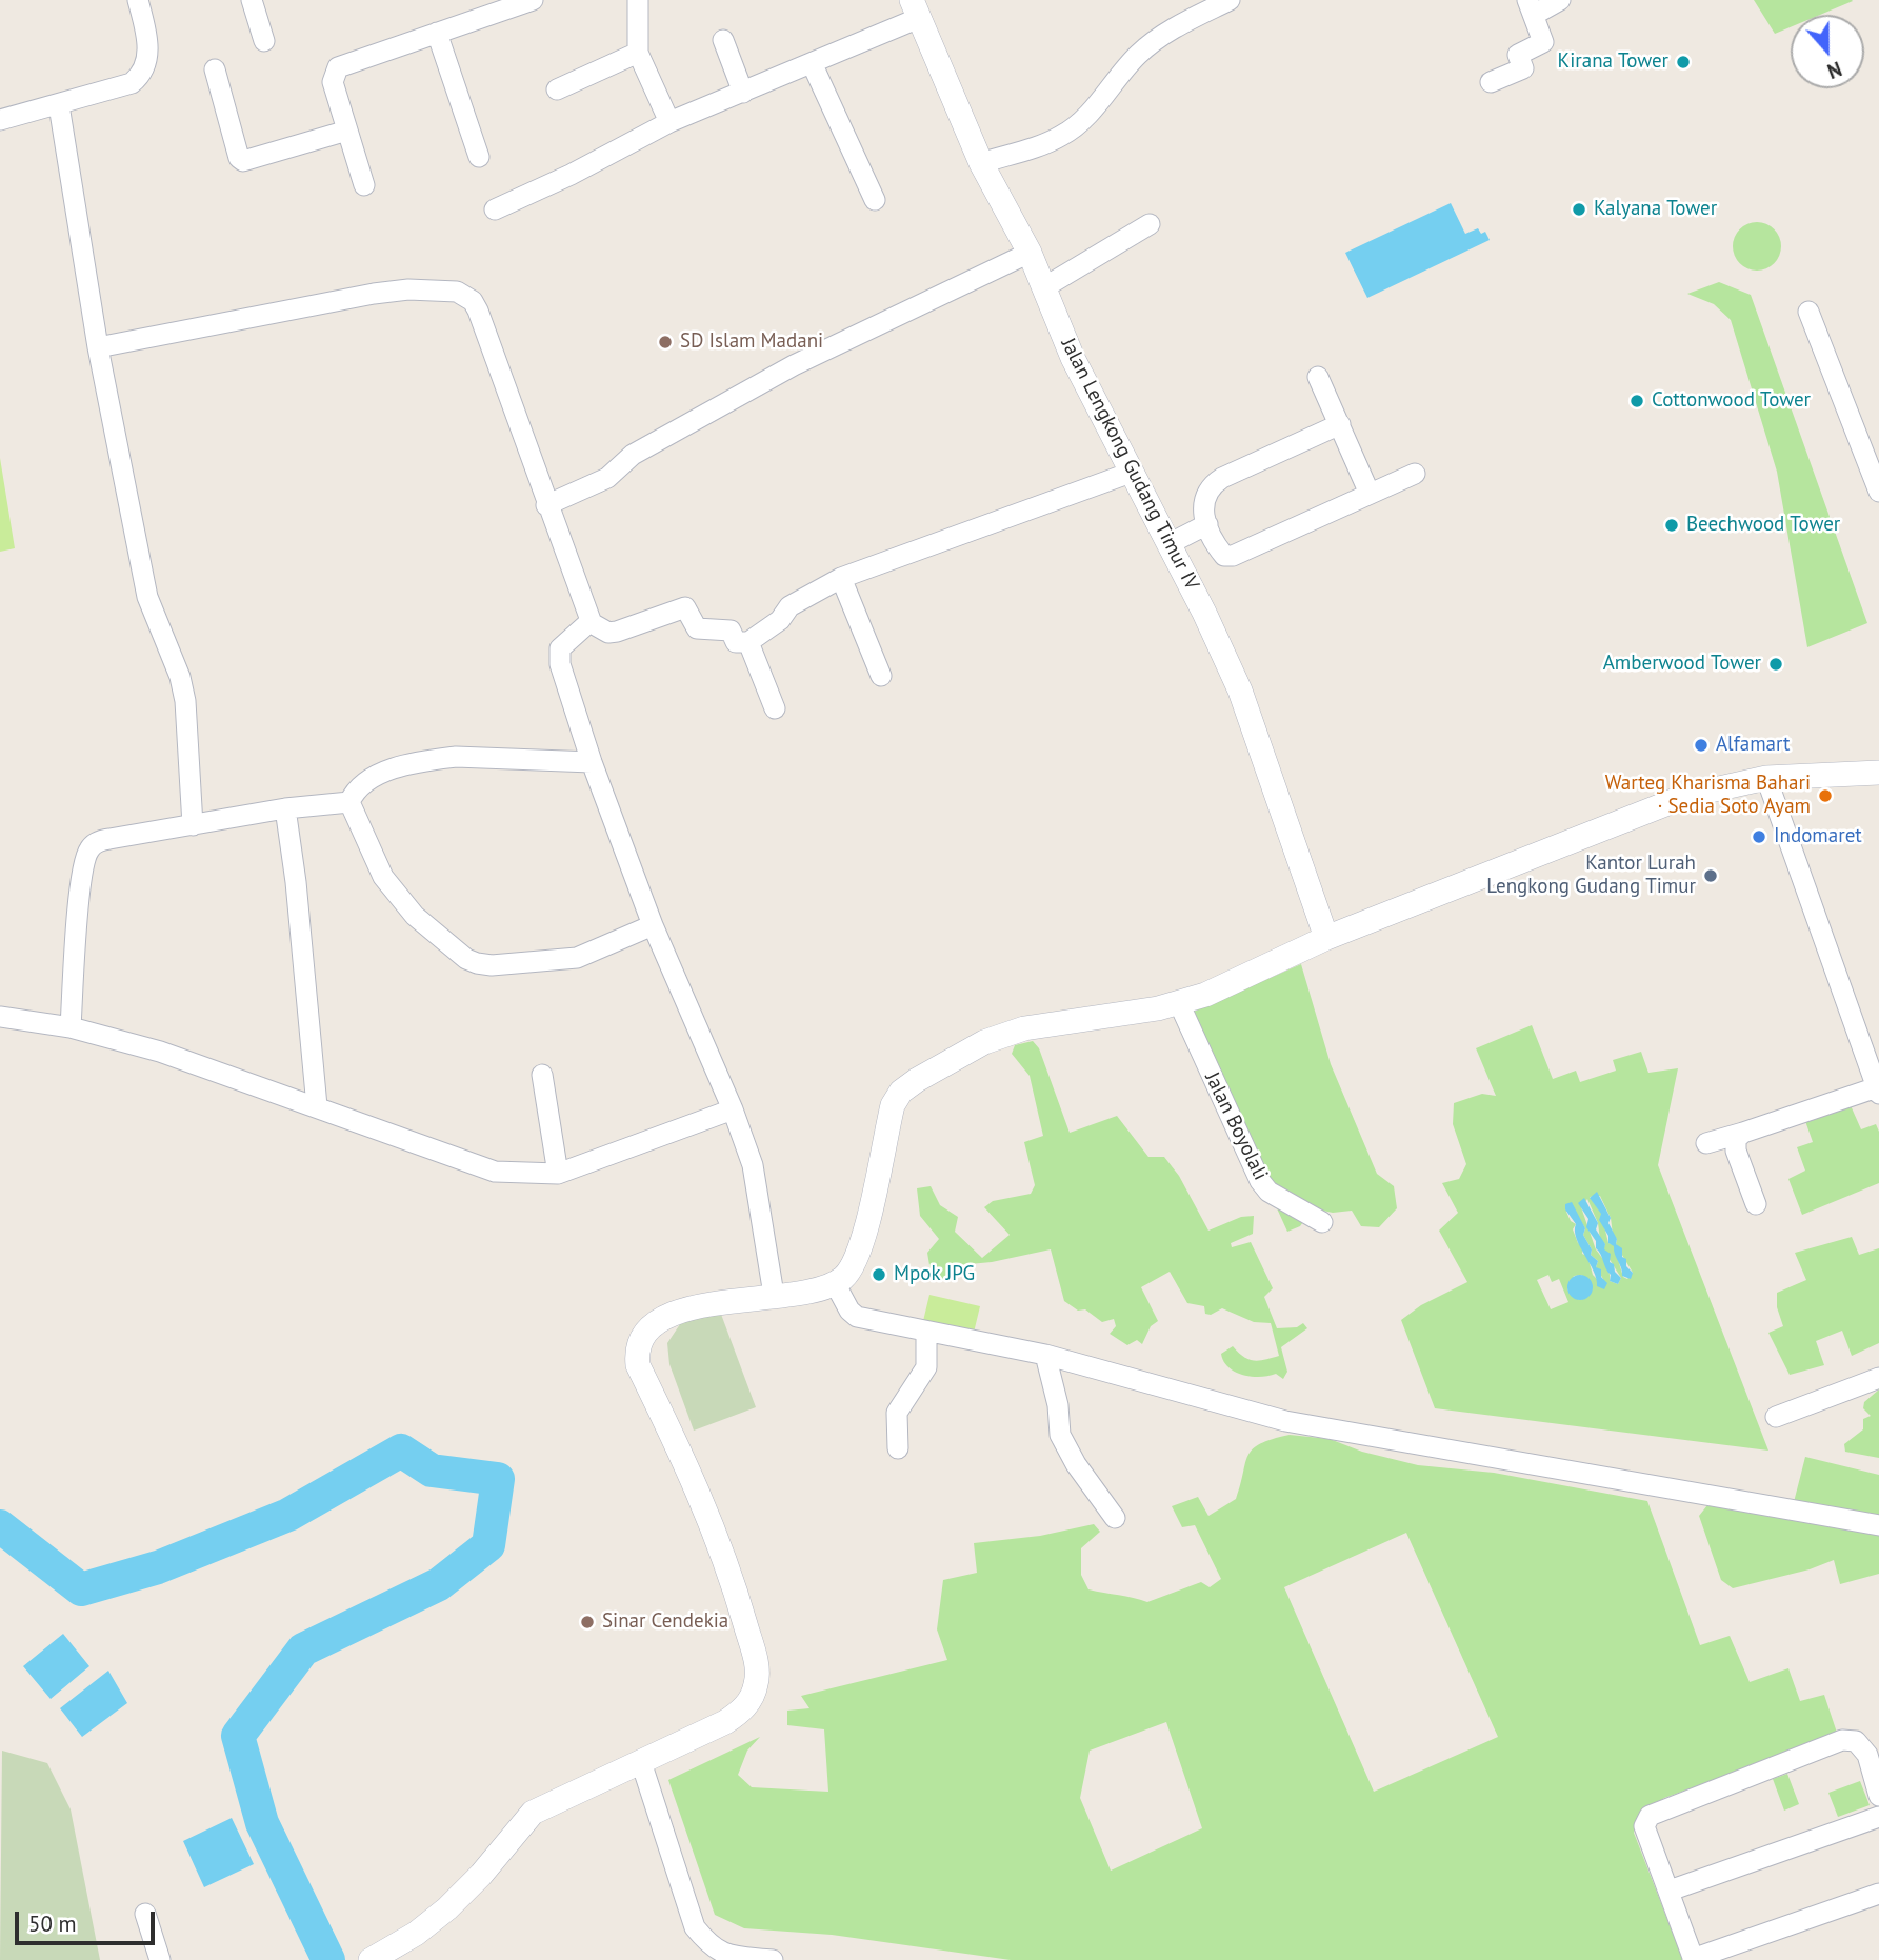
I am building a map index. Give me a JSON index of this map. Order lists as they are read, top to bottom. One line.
{"streets":{"street":["Jalan Lengkong Gudang Timur IV","Jalan Boyolali"]},"places":["Kirana Tower","Kalyana Tower","SD Islam Madani","Cottonwood Tower","Beechwood Tower","Amberwood Tower","Alfamart","Warteg Kharisma Bahari · Sedia Soto Ayam","Indomaret","Kantor Lurah Lengkong Gudang Timur","Mpok JPG","Sinar Cendekia"],"scale_bar":"50 m","north":"bottom"}
